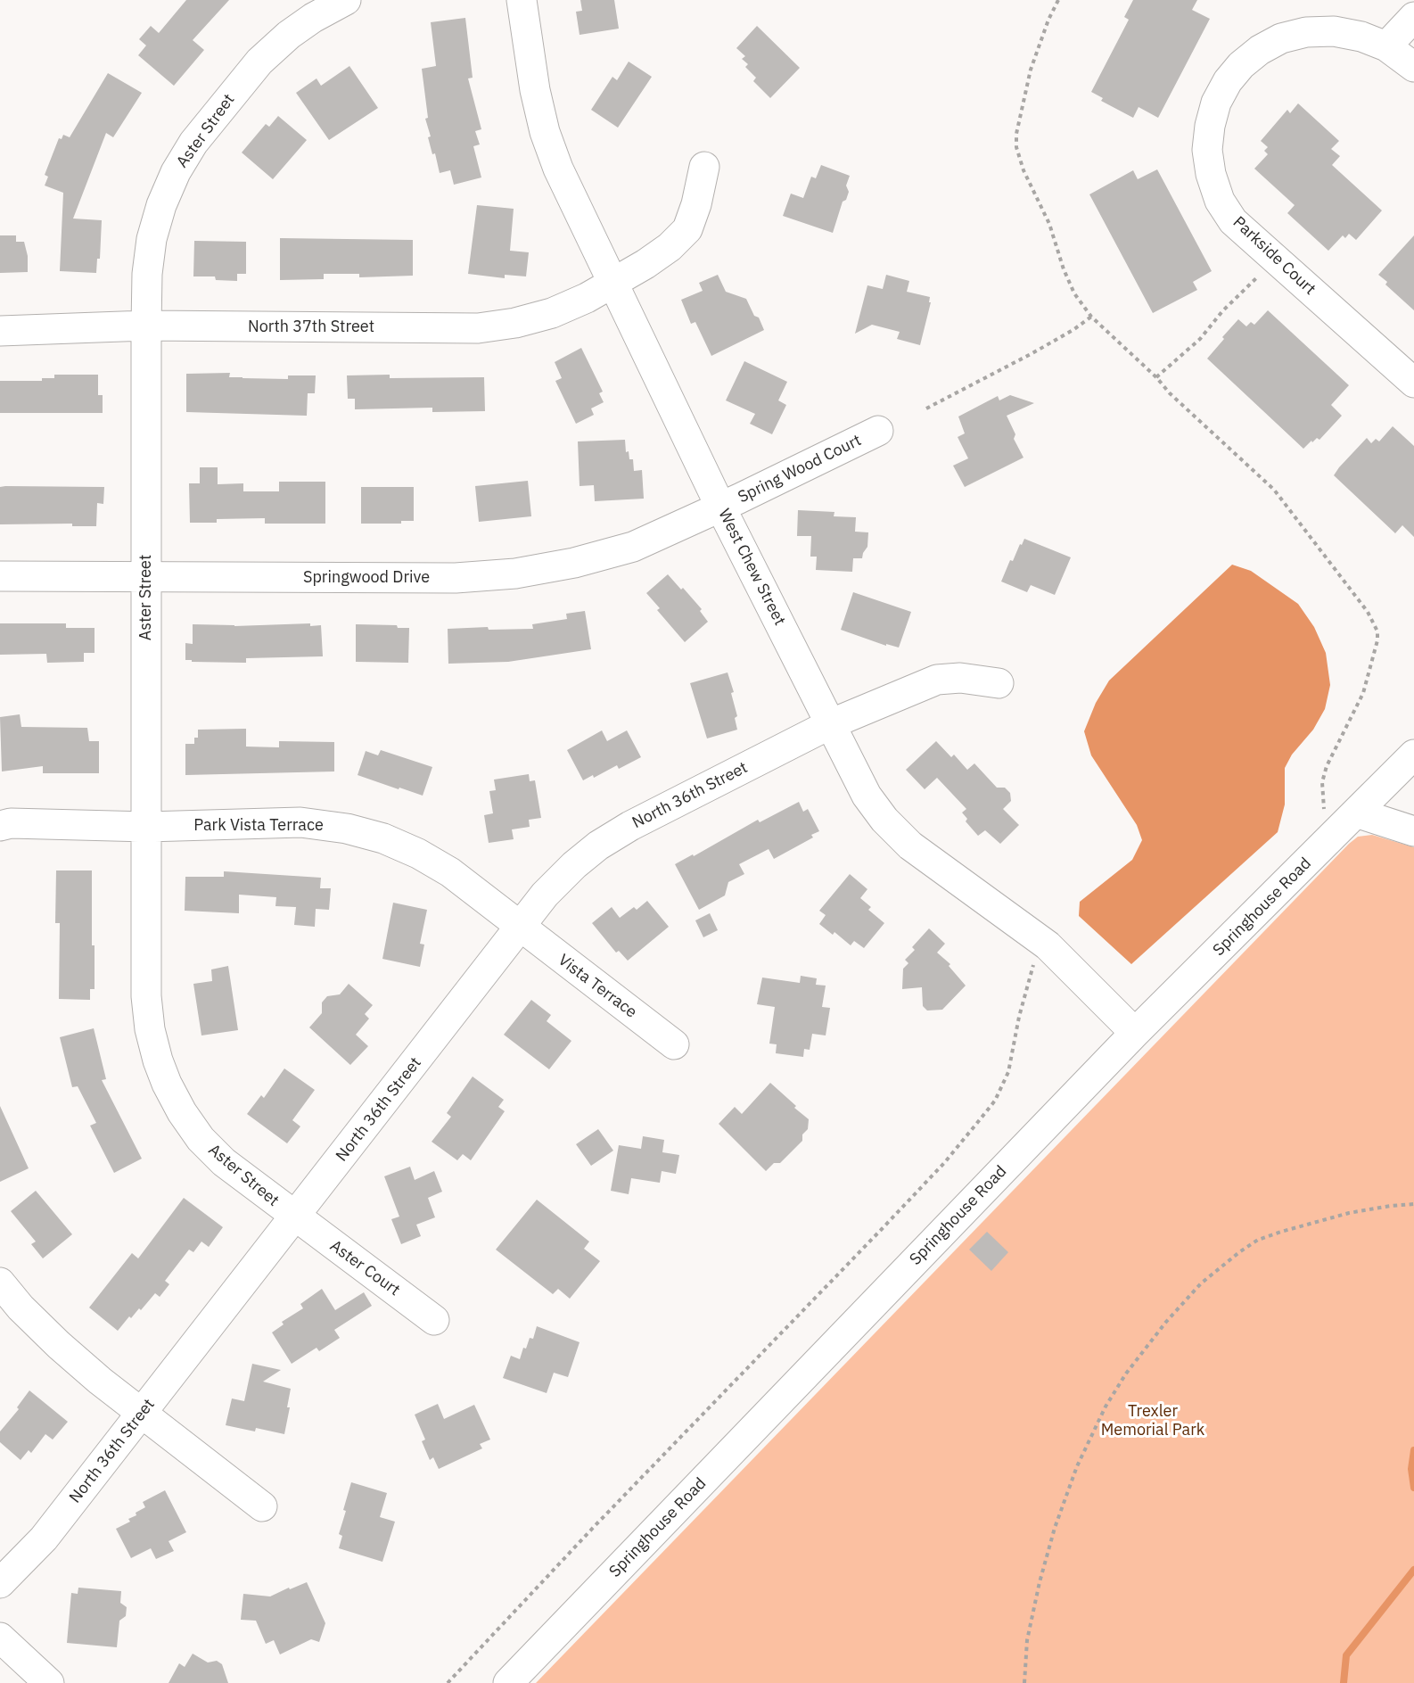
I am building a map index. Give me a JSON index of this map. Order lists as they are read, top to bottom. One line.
{"streets":{"street":["Aster Street","Parkside Court","North 37th Street","Spring Wood Court","West Chew Street","Springwood Drive","North 36th Street","Park Vista Terrace","Springhouse Road","Vista Terrace","Aster Court"]},"crossings":[["Aster Street","North 37th Street"],["Aster Street","Springwood Drive"],["Aster Street","North 36th Street"],["Aster Street","Park Vista Terrace"],["Aster Street","Aster Court"],["North 37th Street","West Chew Street"],["Spring Wood Court","West Chew Street"],["Spring Wood Court","Springwood Drive"],["West Chew Street","Springwood Drive"],["West Chew Street","North 36th Street"],["West Chew Street","Springhouse Road"],["North 36th Street","Park Vista Terrace"],["North 36th Street","Vista Terrace"],["North 36th Street","Aster Court"],["Park Vista Terrace","Vista Terrace"]],"parks":["Trexler Memorial Park"]}
